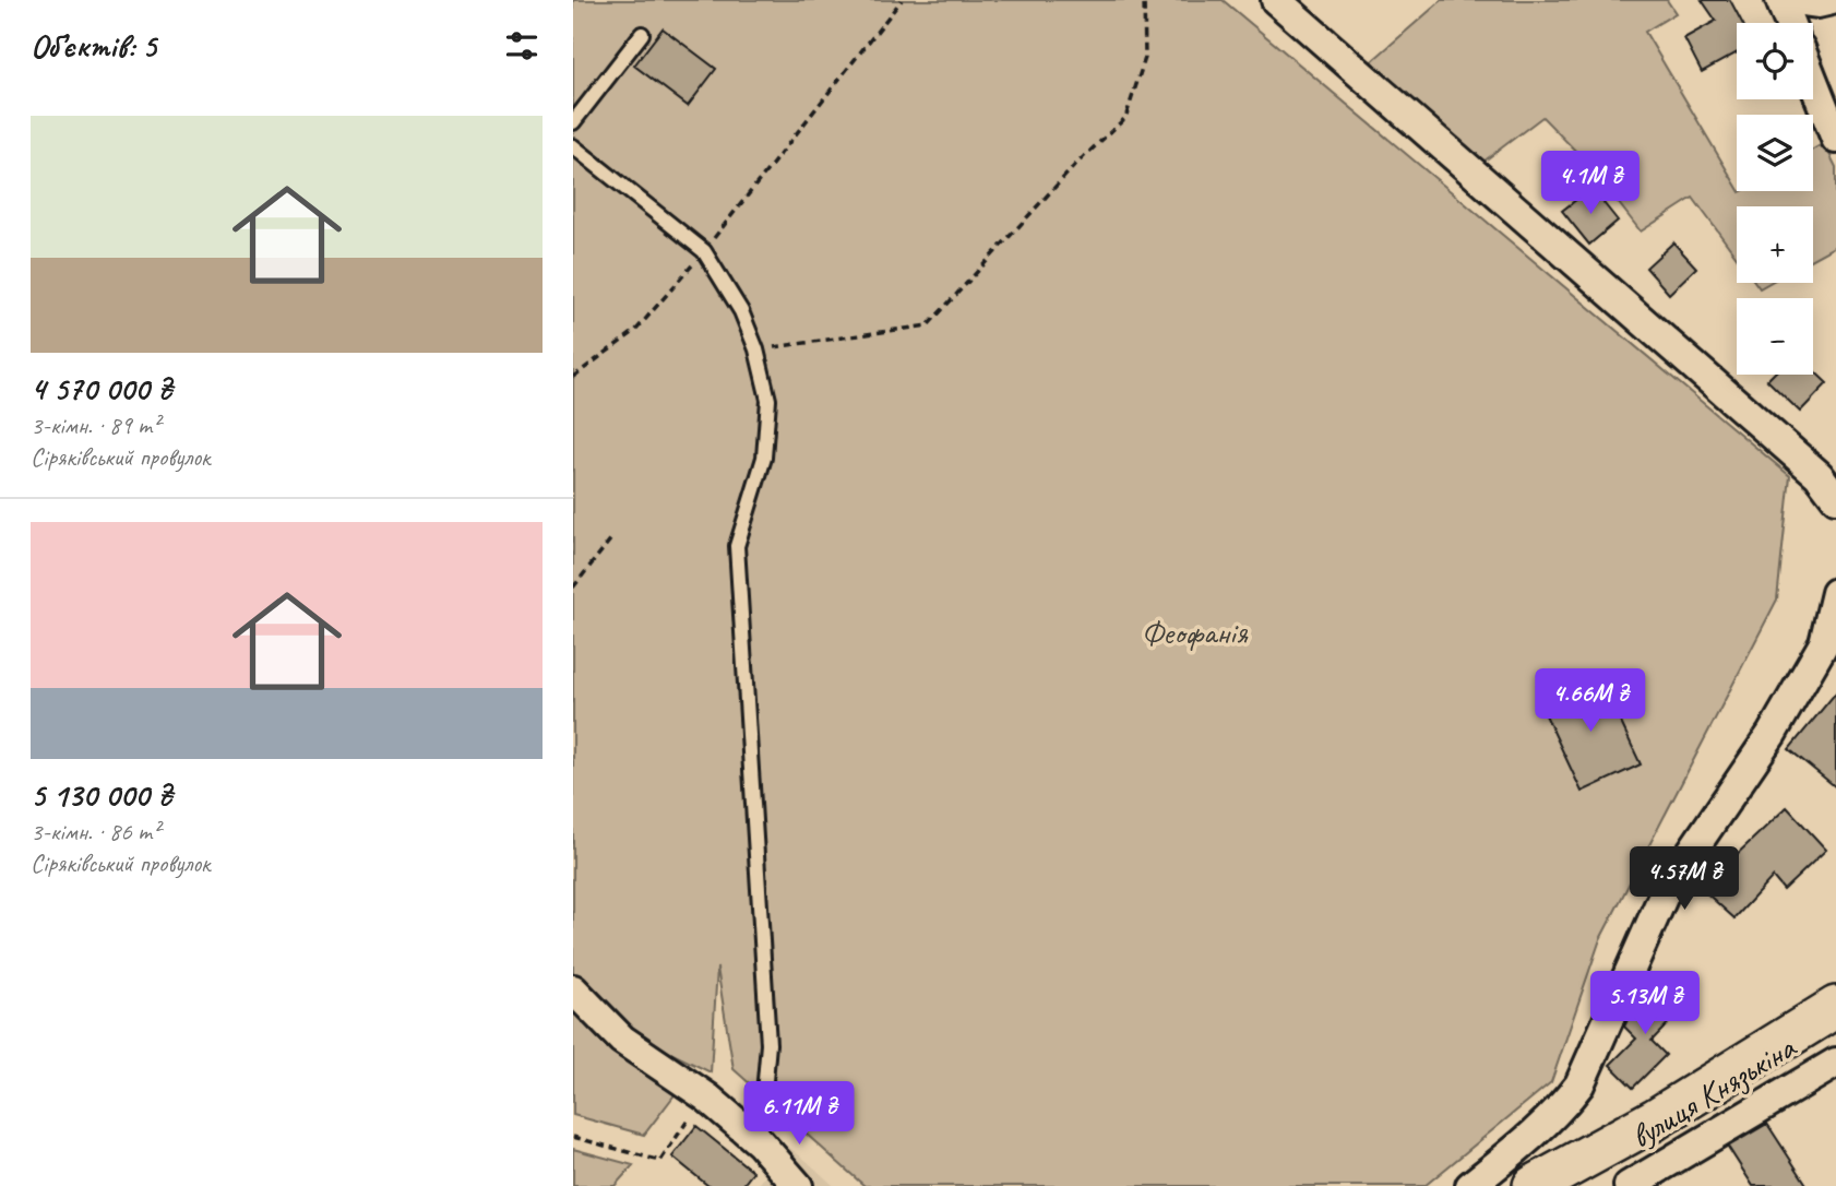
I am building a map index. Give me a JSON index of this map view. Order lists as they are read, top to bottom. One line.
{"streets":{"street":["вулиця Князькіна"]},"parks":["Феофанія"],"page":{"heading":"Об’єктів: 5","map_buttons":["+","−"],"list":[{"name":"4 570 000 ₴","note":"3-кімн. · 89 m² · Сіряківський провулок"},{"name":"5 130 000 ₴","note":"3-кімн. · 86 m² · Сіряківський провулок"}],"price":["4.1M ₴","4.66M ₴","4.57M ₴","5.13M ₴","6.11M ₴"]}}
